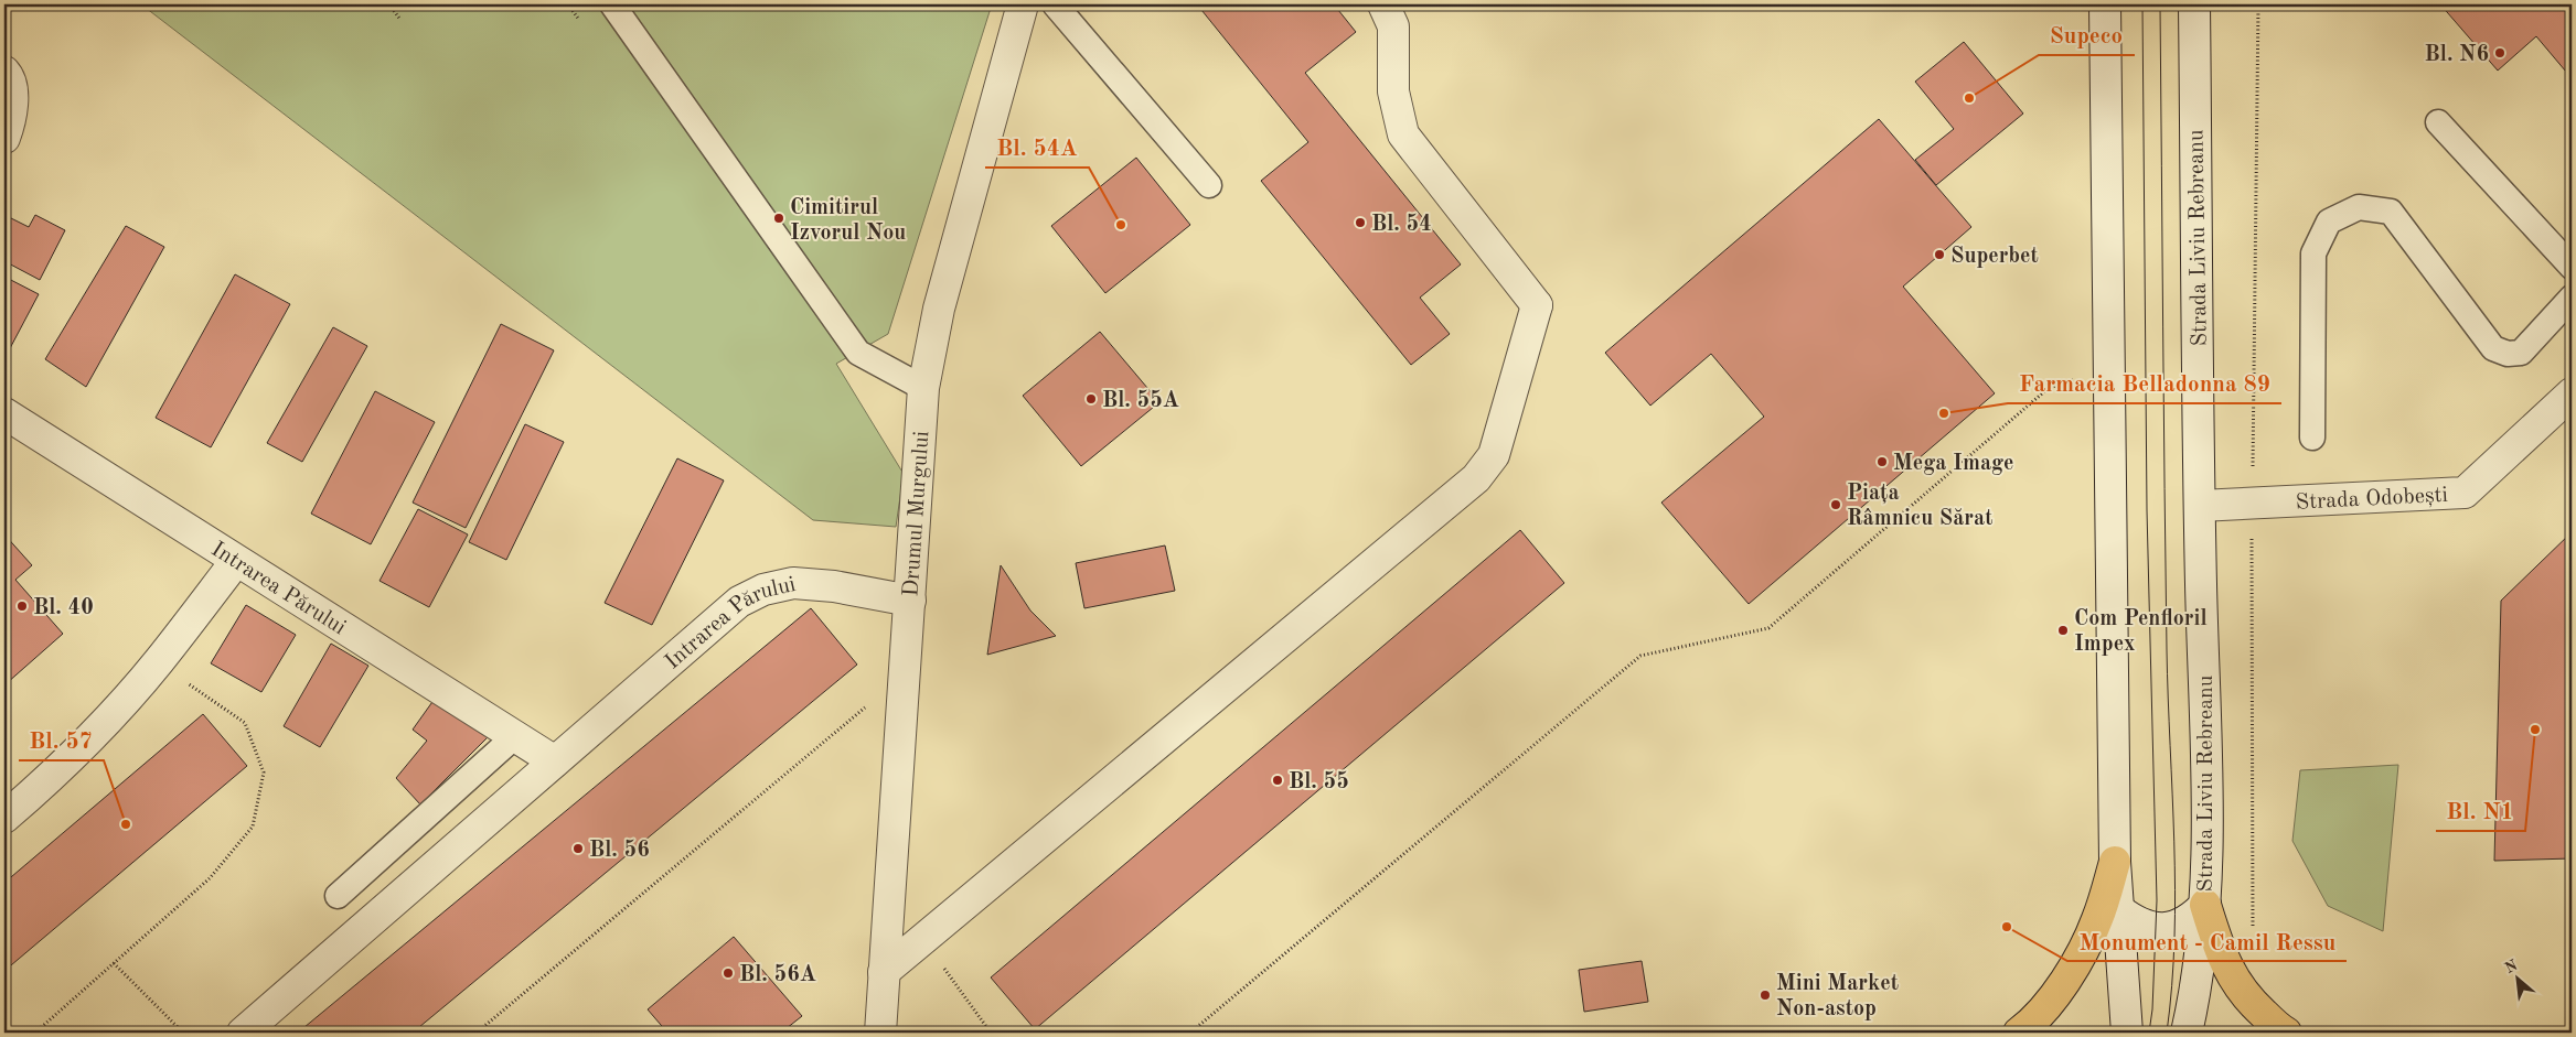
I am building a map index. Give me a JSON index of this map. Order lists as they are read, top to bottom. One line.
{"streets":{"street":["Strada Liviu Rebreanu","Strada Odobești","Drumul Murgului","Intrarea Părului"]},"crossings":[["Strada Liviu Rebreanu","Strada Odobești"],["Drumul Murgului","Intrarea Părului"]],"places":["Bl. N6","Supeco","Cimitirul Izvorul Nou","Bl. 54","Bl. 54A","Superbet","Bl. 55A","Farmacia Belladonna 89","Mega Image","Piața Râmnicu Sărat","Bl. 40","Com Penfloril Impex","Bl. N1","Bl. 55","Bl. 57","Bl. 56","Monument - Camil Ressu","Bl. 56A","Mini Market Non-astop"],"north":"top left"}
